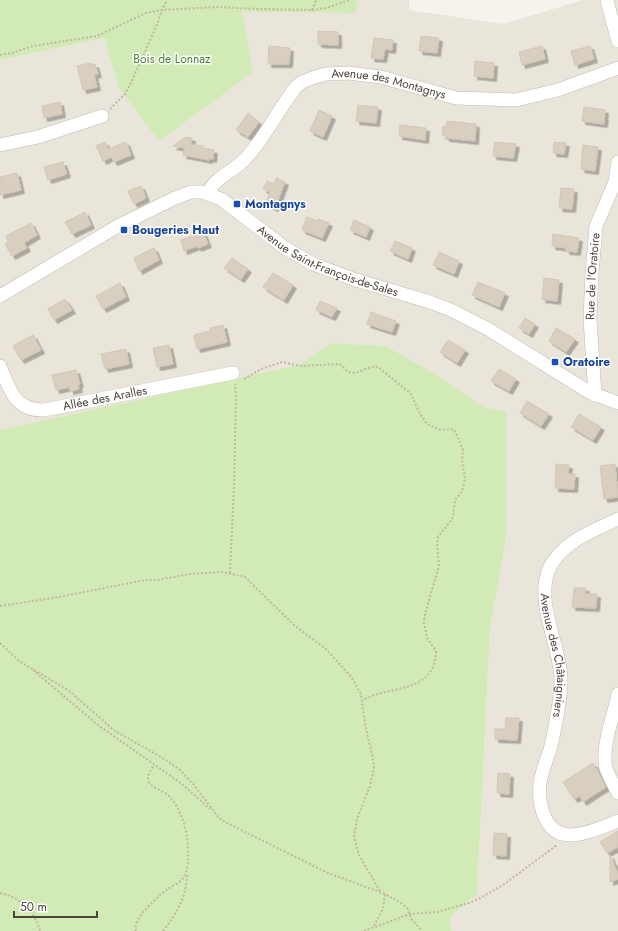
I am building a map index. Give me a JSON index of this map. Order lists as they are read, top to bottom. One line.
{"streets":{"street":["Avenue des Montagnys","Avenue Saint-François-de-Sales","Rue de l'Oratoire","Allée des Aralles","Avenue des Châtaigniers"]},"crossings":[["Avenue des Montagnys","Avenue Saint-François-de-Sales"],["Avenue Saint-François-de-Sales","Rue de l'Oratoire"]],"parks":["Bois de Lonnaz"],"places":{"transit":["Montagnys","Bougeries Haut","Oratoire"]},"scale_bar":"50 m"}
